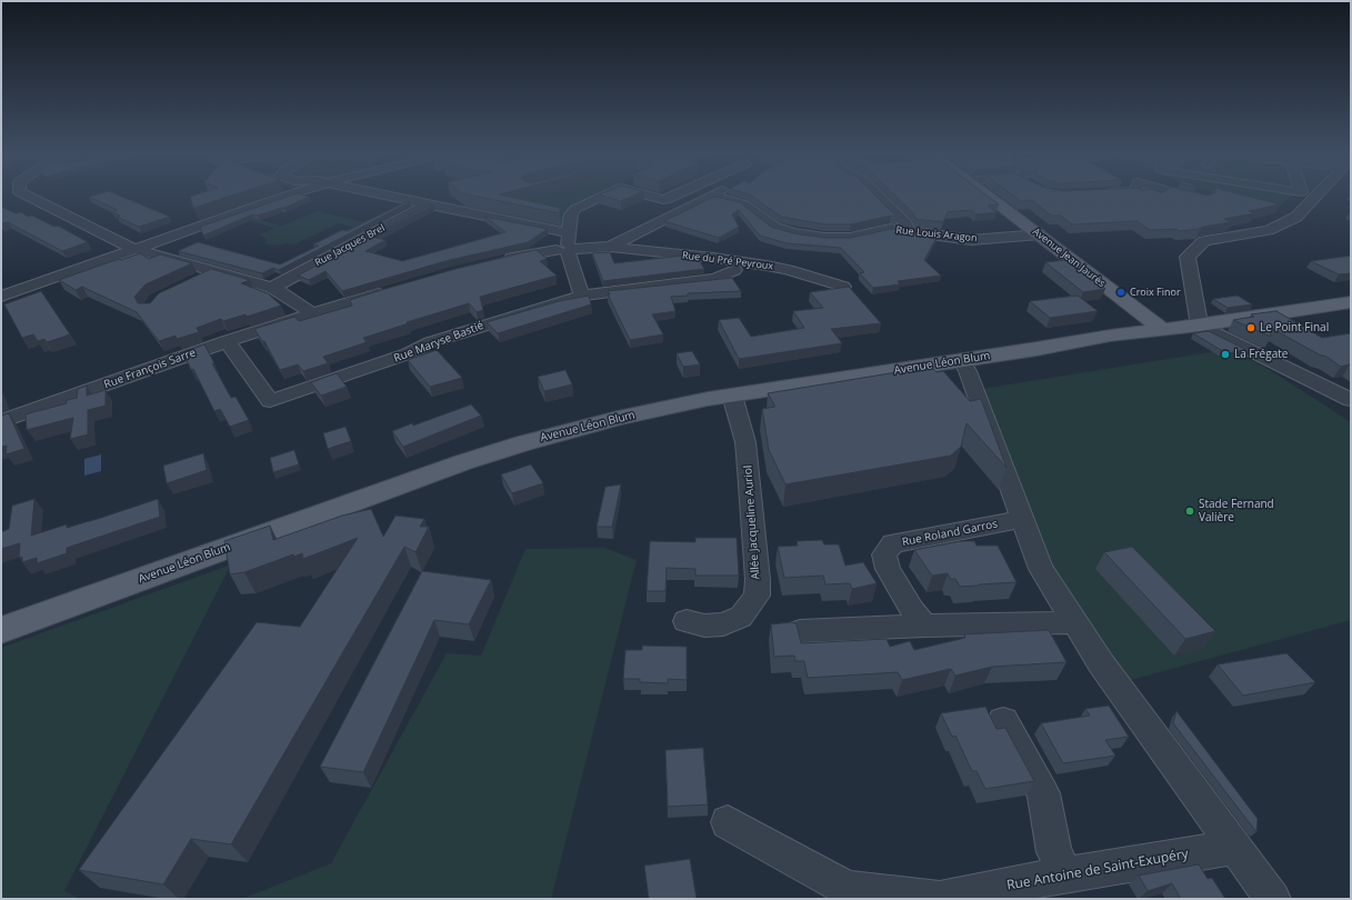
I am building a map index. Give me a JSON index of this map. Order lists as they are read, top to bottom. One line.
{"streets":{"main road":["Avenue Jean Jaurès","Avenue Léon Blum"],"street":["Rue Louis Aragon","Rue Jacques Brel","Rue du Pré Peyroux","Rue Maryse Bastié","Rue François Sarre","Allée Jacqueline Auriol","Rue Roland Garros","Rue Antoine de Saint-Exupéry"]},"crossings":[["Rue Louis Aragon","Avenue Jean Jaurès"],["Avenue Jean Jaurès","Avenue Léon Blum"],["Rue Maryse Bastié","Rue François Sarre"],["Avenue Léon Blum","Allée Jacqueline Auriol"]],"places":["Croix Finor","Le Point Final","La Frégate","Stade Fernand Valière"]}
